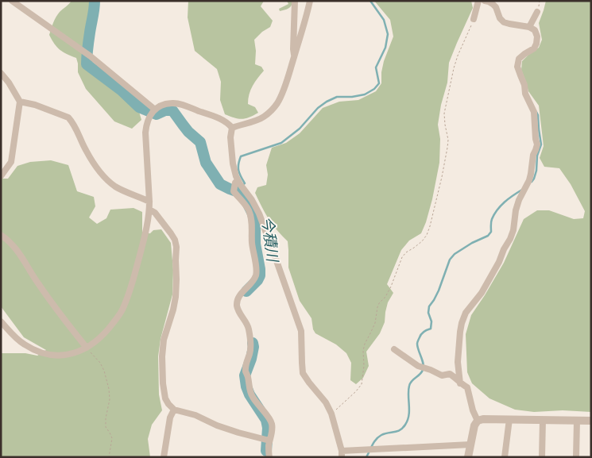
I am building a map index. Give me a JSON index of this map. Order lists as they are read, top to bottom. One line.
{"water":["今積川"]}
